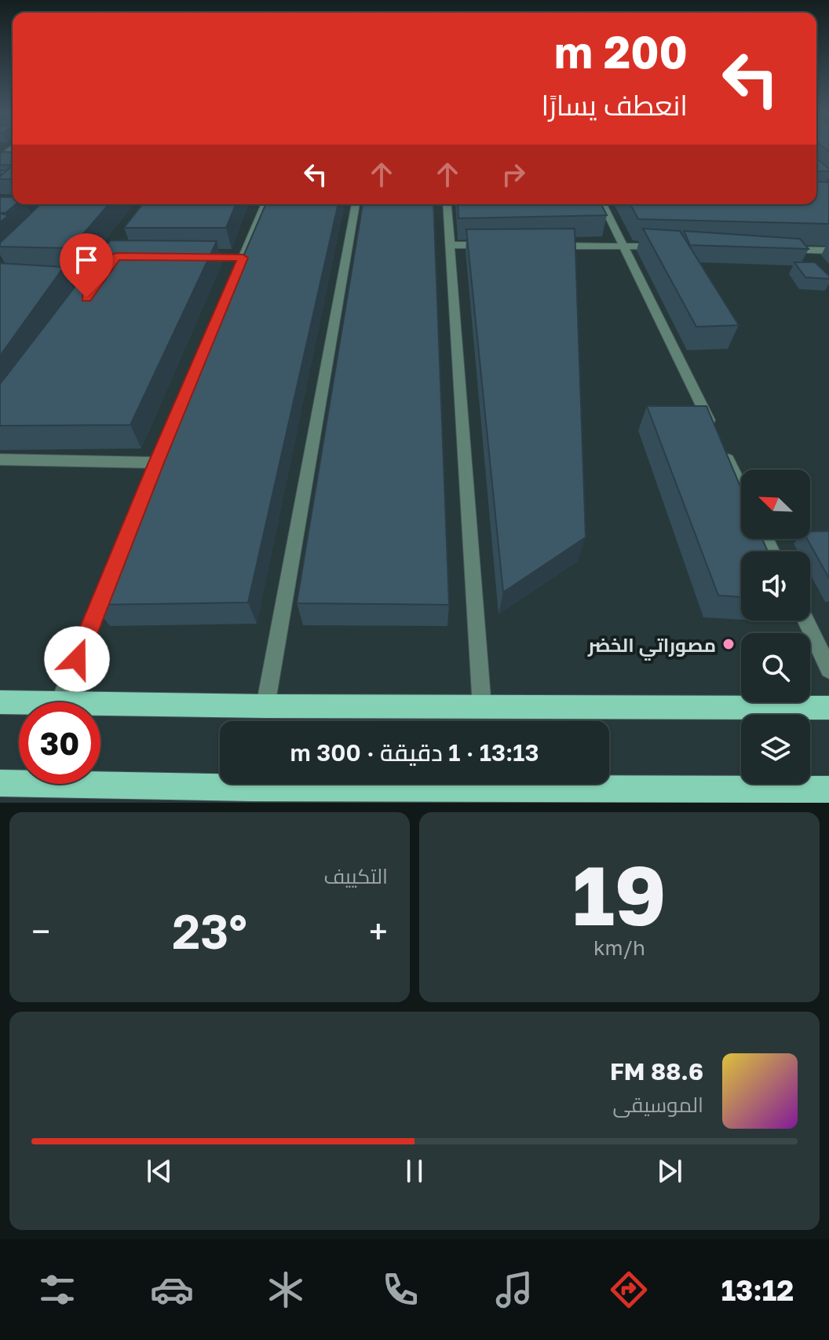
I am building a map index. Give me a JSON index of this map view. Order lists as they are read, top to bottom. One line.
{"places":["مصوراتي الخضر"],"north":"top left","page":{"turn":["200 m","انعطف يسارًا"],"limit":"30","trip":"13:13 · 1 دقيقة · 300 m","tile":[["19","km/h"],"التكييف"],"heat":["−","23°","+"],"song":["88.6 FM","الموسيقى"],"tabs":"13:12"}}
